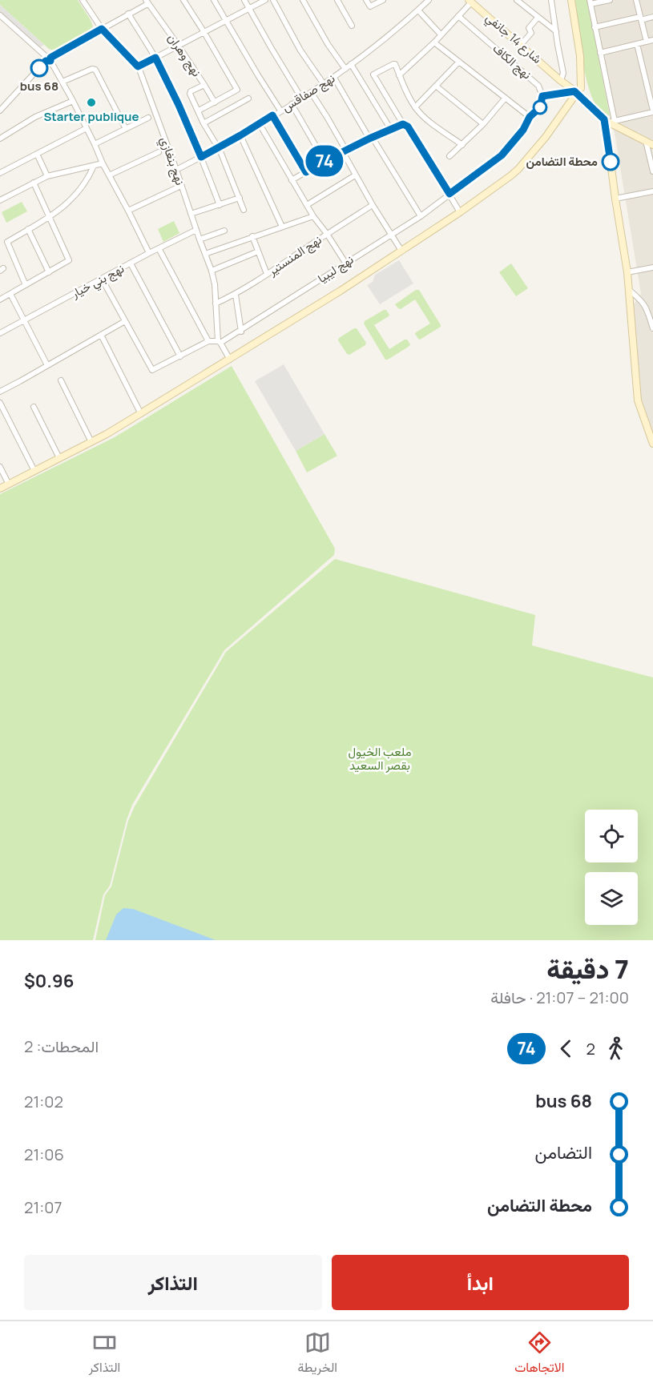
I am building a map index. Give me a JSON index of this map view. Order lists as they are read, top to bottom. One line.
{"streets":{"street":["شارع 14 جانفي","نهج وهران","نهج الكاف","نهج صفاقس","نهج بنغازي","نهج المنستير","نهج ليبيا","نهج بني خيار"]},"crossings":[["نهج وهران","نهج صفاقس"],["نهج صفاقس","نهج بنغازي"],["نهج بنغازي","نهج المنستير"],["نهج بنغازي","نهج ليبيا"],["نهج بنغازي","نهج بني خيار"]],"parks":["ملعب الخيول بقصر السعيد"],"places":["bus 68","Starter publique","محطة التضامن"],"lines":["bus line 74"],"page":{"on_map":"74","heading":["7 دقيقة","21:00 – 21:07 · حافلة","$0.96"],"legs":["2","74","المحطات: 2"],"list":[{"name":"bus 68","value":"21:02"},{"name":"التضامن","value":"21:06"},{"name":"محطة التضامن","value":"21:07"}],"buttons":["ابدأ","التذاكر"],"tabs":["الاتجاهات","الخريطة","التذاكر"]}}
